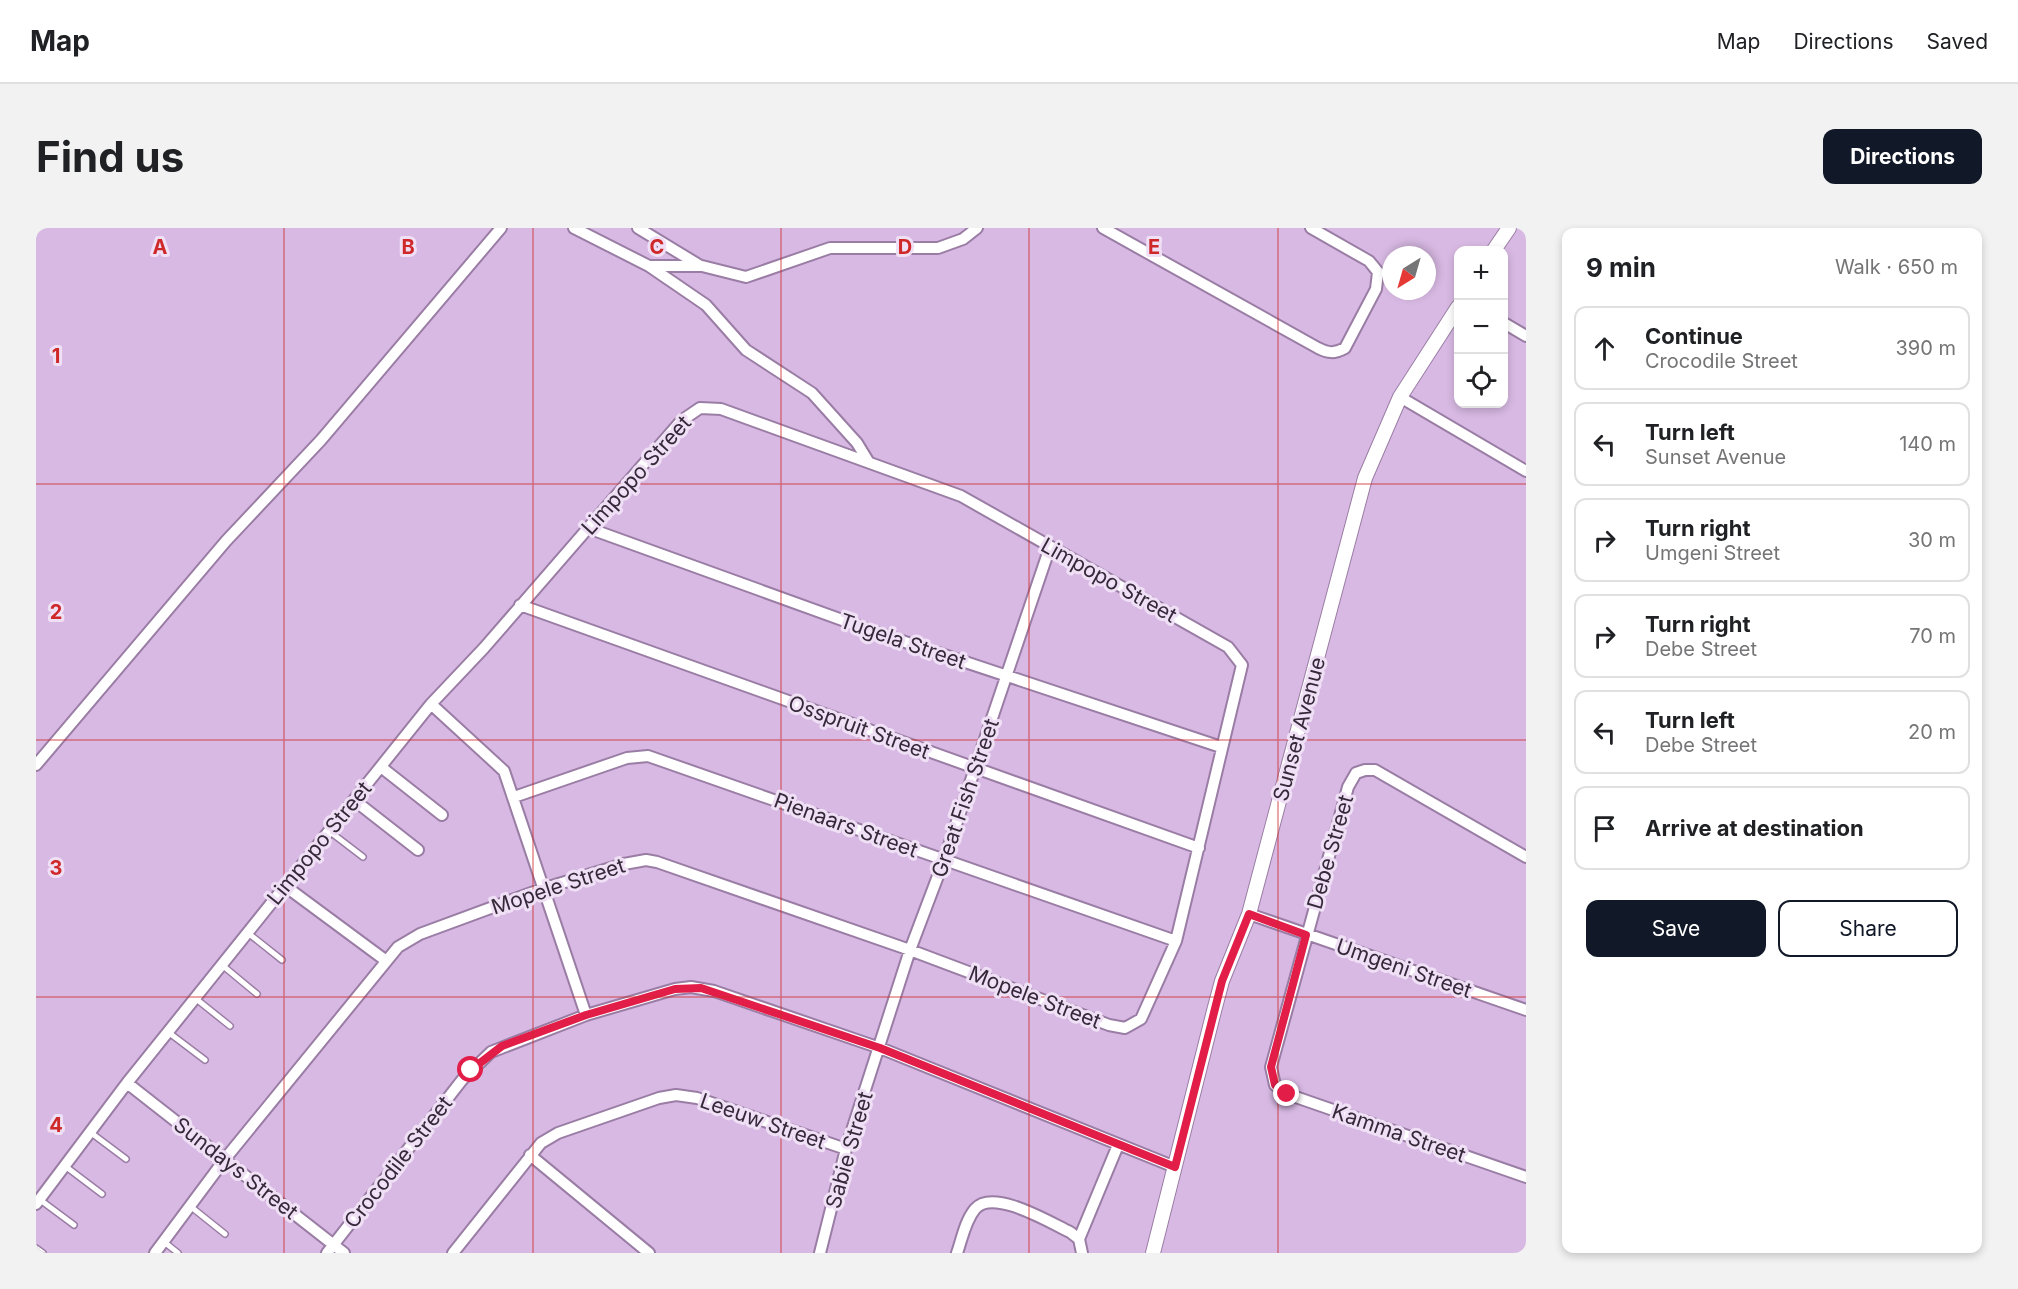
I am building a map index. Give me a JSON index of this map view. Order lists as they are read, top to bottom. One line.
{"streets":{"street":["Limpopo Street","Tugela Street","Osspruit Street","Sunset Avenue","Great Fish Street","Pienaars Street","Debe Street","Mopele Street","Umgeni Street","Leeuw Street","Kamma Street","Sabie Street","Crocodile Street","Sundays Street"]},"crossings":[["Limpopo Street","Tugela Street"],["Limpopo Street","Osspruit Street"],["Limpopo Street","Great Fish Street"],["Limpopo Street","Pienaars Street"],["Limpopo Street","Mopele Street"],["Limpopo Street","Sundays Street"],["Tugela Street","Great Fish Street"],["Osspruit Street","Great Fish Street"],["Sunset Avenue","Umgeni Street"],["Sunset Avenue","Crocodile Street"],["Great Fish Street","Pienaars Street"],["Great Fish Street","Mopele Street"],["Great Fish Street","Sabie Street"],["Great Fish Street","Crocodile Street"],["Debe Street","Umgeni Street"],["Debe Street","Kamma Street"],["Mopele Street","Sundays Street"],["Leeuw Street","Sabie Street"],["Sabie Street","Crocodile Street"],["Crocodile Street","Sundays Street"]],"north":"bottom left","page":{"header":"Map","nav":["Map","Directions","Saved"],"buttons":["Directions",["Save","Share"]],"title":"Find us","heading":["9 min","Walk · 650 m"],"map_buttons":["+","−"],"list":[["Continue","Crocodile Street","390 m"],["Turn left","Sunset Avenue","140 m"],["Turn right","Umgeni Street","30 m"],["Turn right","Debe Street","70 m"],["Turn left","Debe Street","20 m"],"Arrive at destination"]},"grid":{"columns":["A","B","C","D","E"],"rows":["1","2","3","4"]}}
